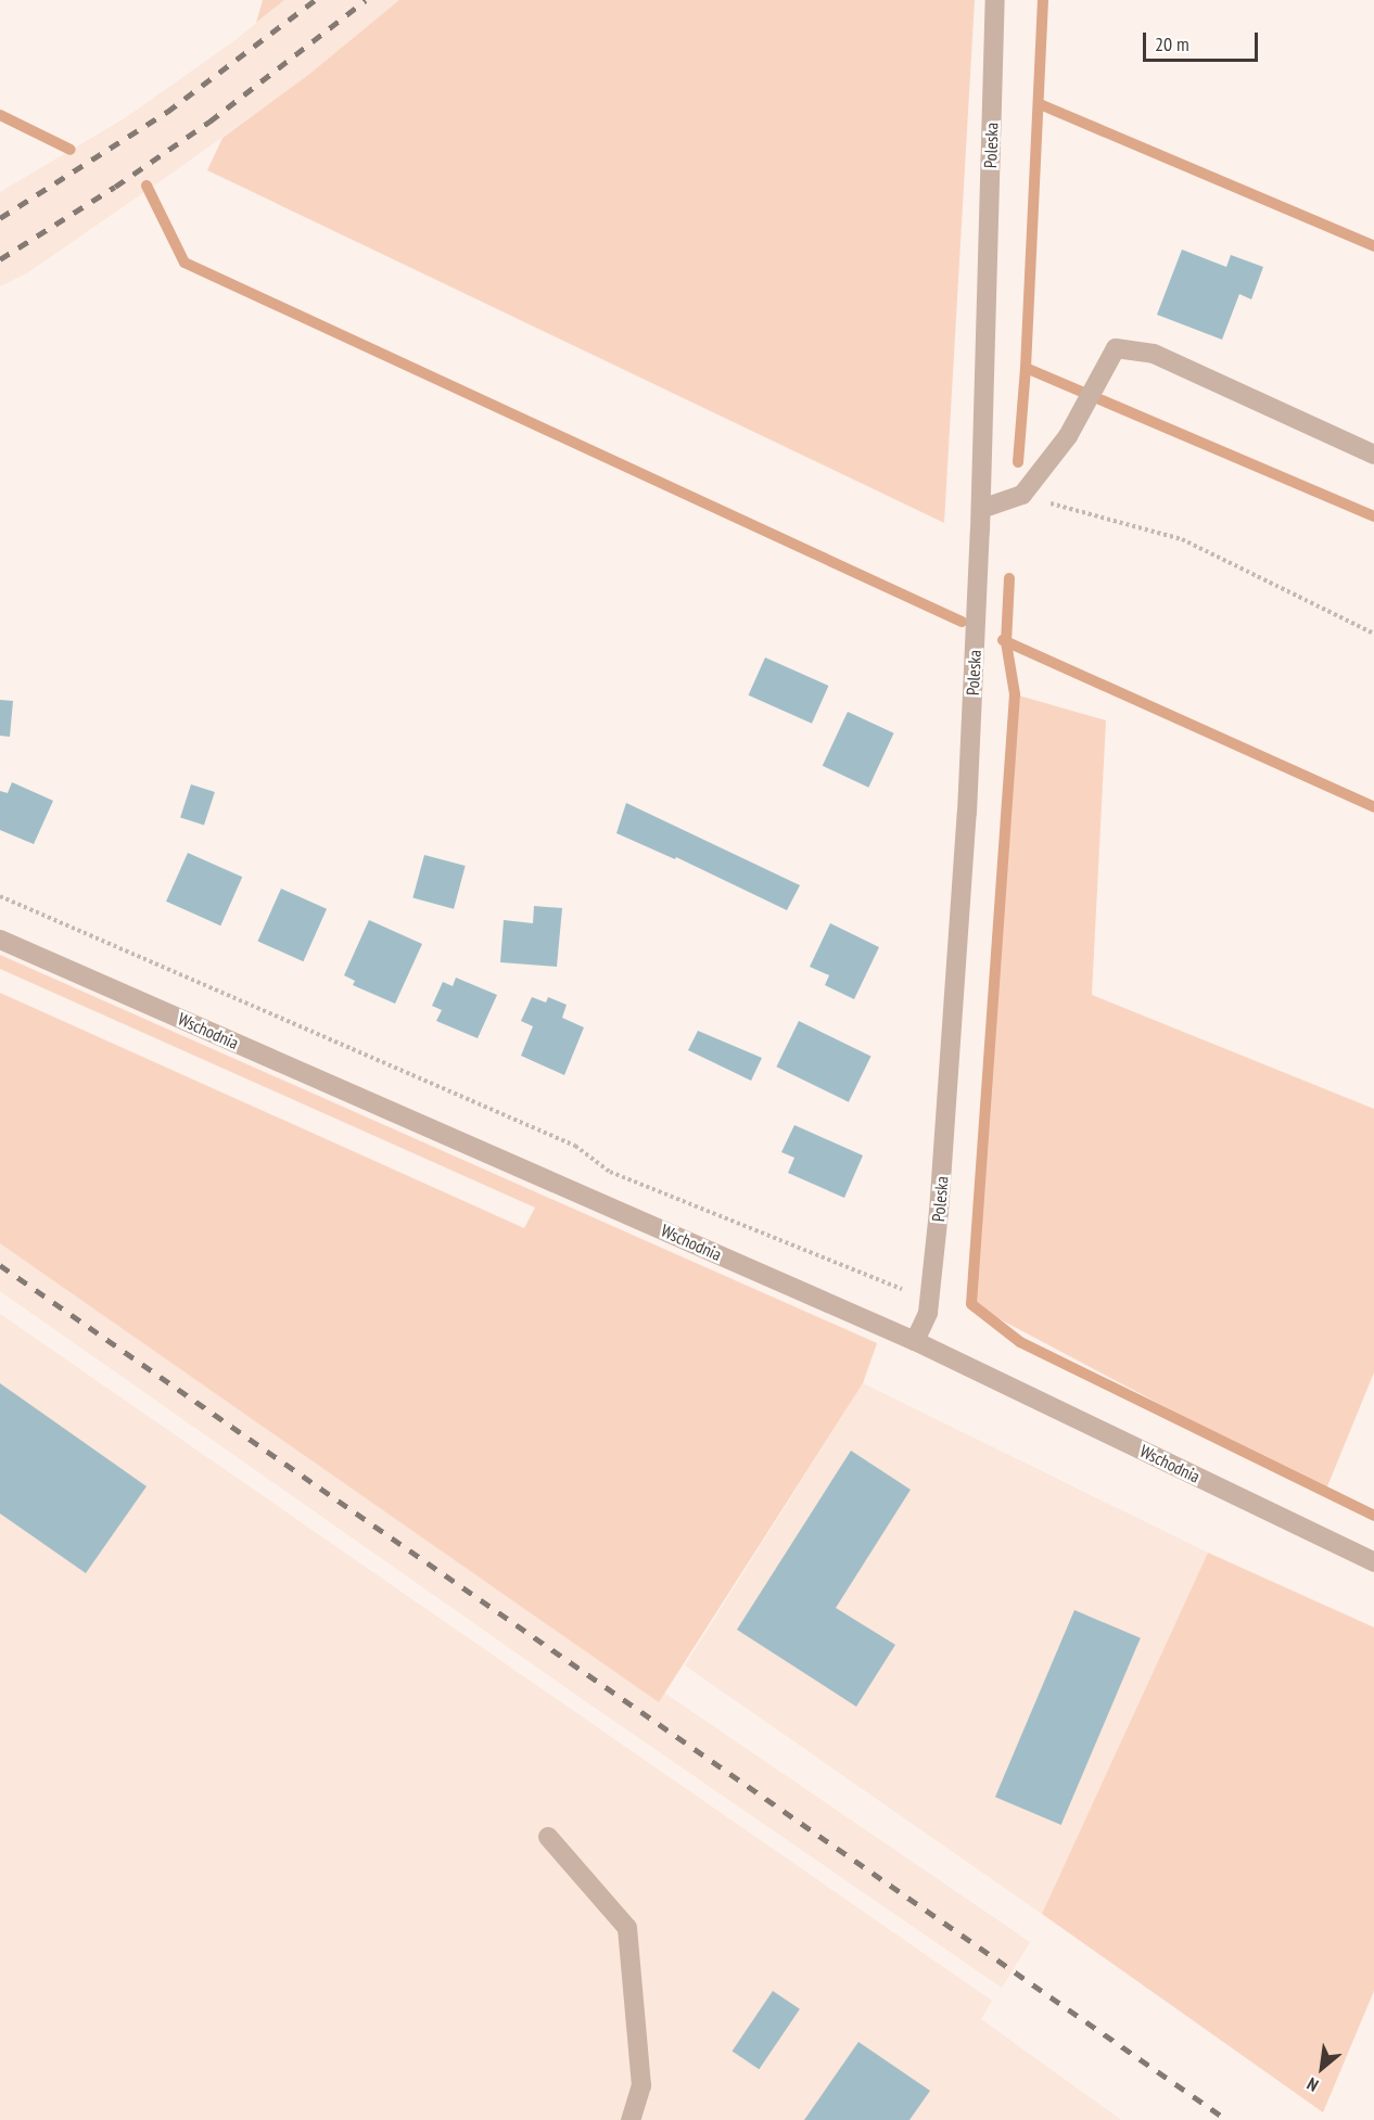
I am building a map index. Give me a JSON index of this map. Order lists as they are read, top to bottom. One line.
{"streets":{"street":["Poleska","Wschodnia"]},"crossings":[["Poleska","Wschodnia"]],"scale_bar":"20 m","north":"bottom left"}
